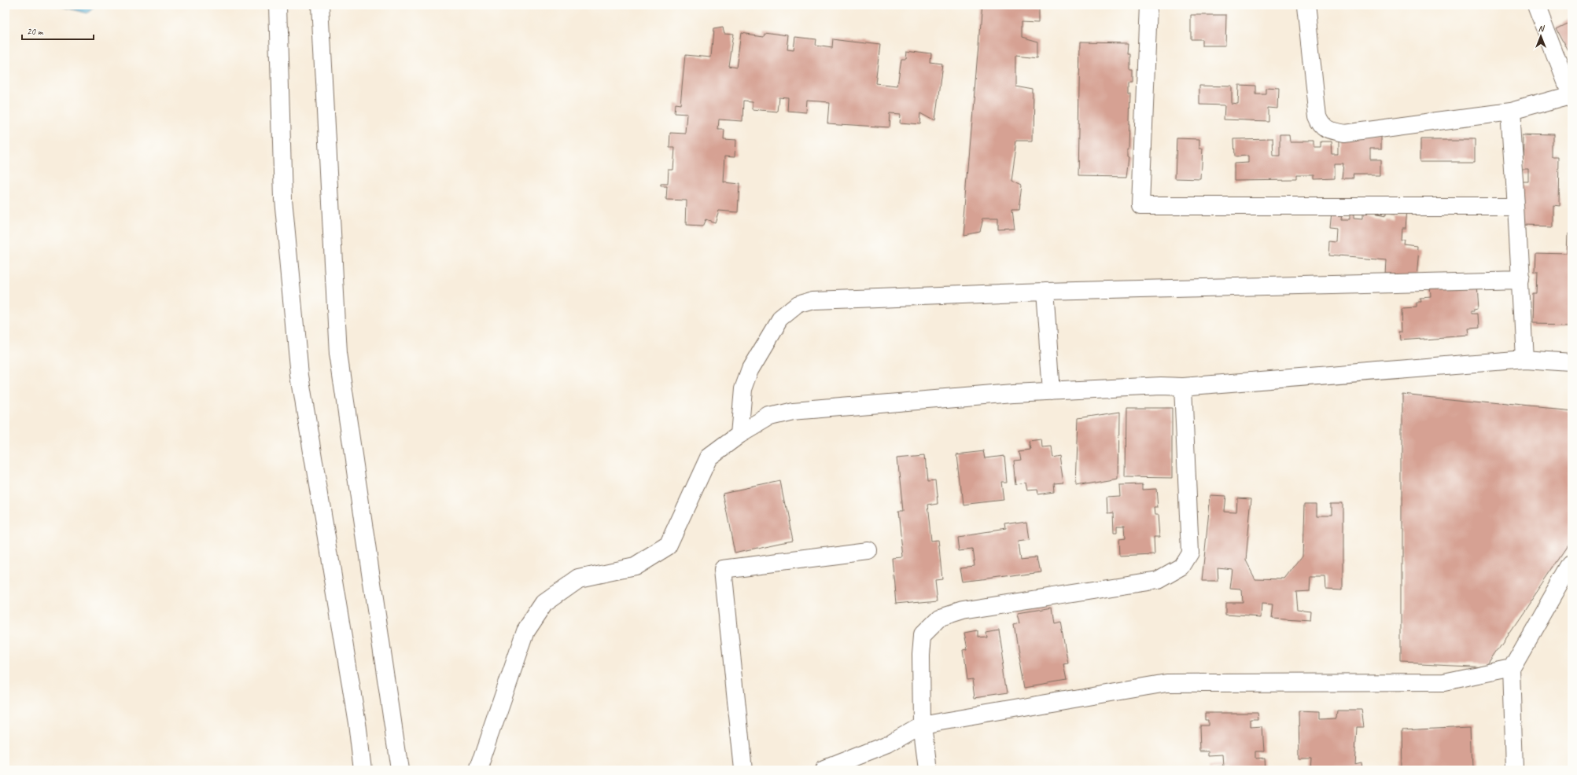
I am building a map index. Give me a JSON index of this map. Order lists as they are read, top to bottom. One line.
{"scale_bar":"20 m","north":"top"}
